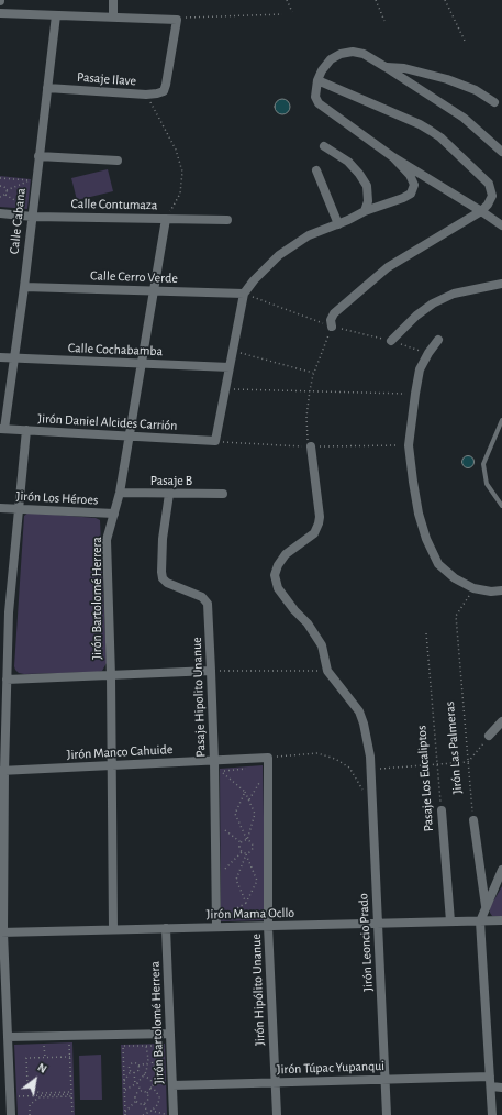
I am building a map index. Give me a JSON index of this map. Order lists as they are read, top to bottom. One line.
{"streets":{"street":["Pasaje Ilave","Calle Contumaza","Calle Cabana","Calle Cerro Verde","Calle Cochabamba","Jirón Daniel Alcides Carrión","Pasaje B","Jirón Los Héroes","Jirón Bartolomé Herrera","Pasaje Hipolito Unanue","Jirón Manco Cahuide","Pasaje Los Eucaliptos","Jirón Mama Ocllo","Jirón Leoncio Prado","Jirón Hipólito Unanue","Jirón Túpac Yupanqui"],"path":["Jirón Las Palmeras"]},"crossings":[["Pasaje Ilave","Calle Cabana"],["Calle Contumaza","Calle Cabana"],["Calle Contumaza","Jirón Bartolomé Herrera"],["Calle Cabana","Calle Cerro Verde"],["Calle Cabana","Calle Cochabamba"],["Calle Cabana","Jirón Daniel Alcides Carrión"],["Calle Cerro Verde","Jirón Bartolomé Herrera"],["Calle Cochabamba","Jirón Bartolomé Herrera"],["Jirón Daniel Alcides Carrión","Jirón Bartolomé Herrera"],["Pasaje B","Jirón Bartolomé Herrera"],["Pasaje B","Pasaje Hipolito Unanue"],["Jirón Los Héroes","Jirón Bartolomé Herrera"],["Jirón Bartolomé Herrera","Jirón Manco Cahuide"],["Jirón Bartolomé Herrera","Jirón Mama Ocllo"],["Jirón Bartolomé Herrera","Jirón Túpac Yupanqui"],["Pasaje Hipolito Unanue","Jirón Manco Cahuide"],["Pasaje Hipolito Unanue","Jirón Mama Ocllo"],["Jirón Manco Cahuide","Jirón Hipólito Unanue"],["Pasaje Los Eucaliptos","Jirón Mama Ocllo"],["Jirón Mama Ocllo","Jirón Leoncio Prado"],["Jirón Mama Ocllo","Jirón Hipólito Unanue"],["Jirón Leoncio Prado","Jirón Túpac Yupanqui"],["Jirón Hipólito Unanue","Jirón Túpac Yupanqui"]],"north":"top right"}
